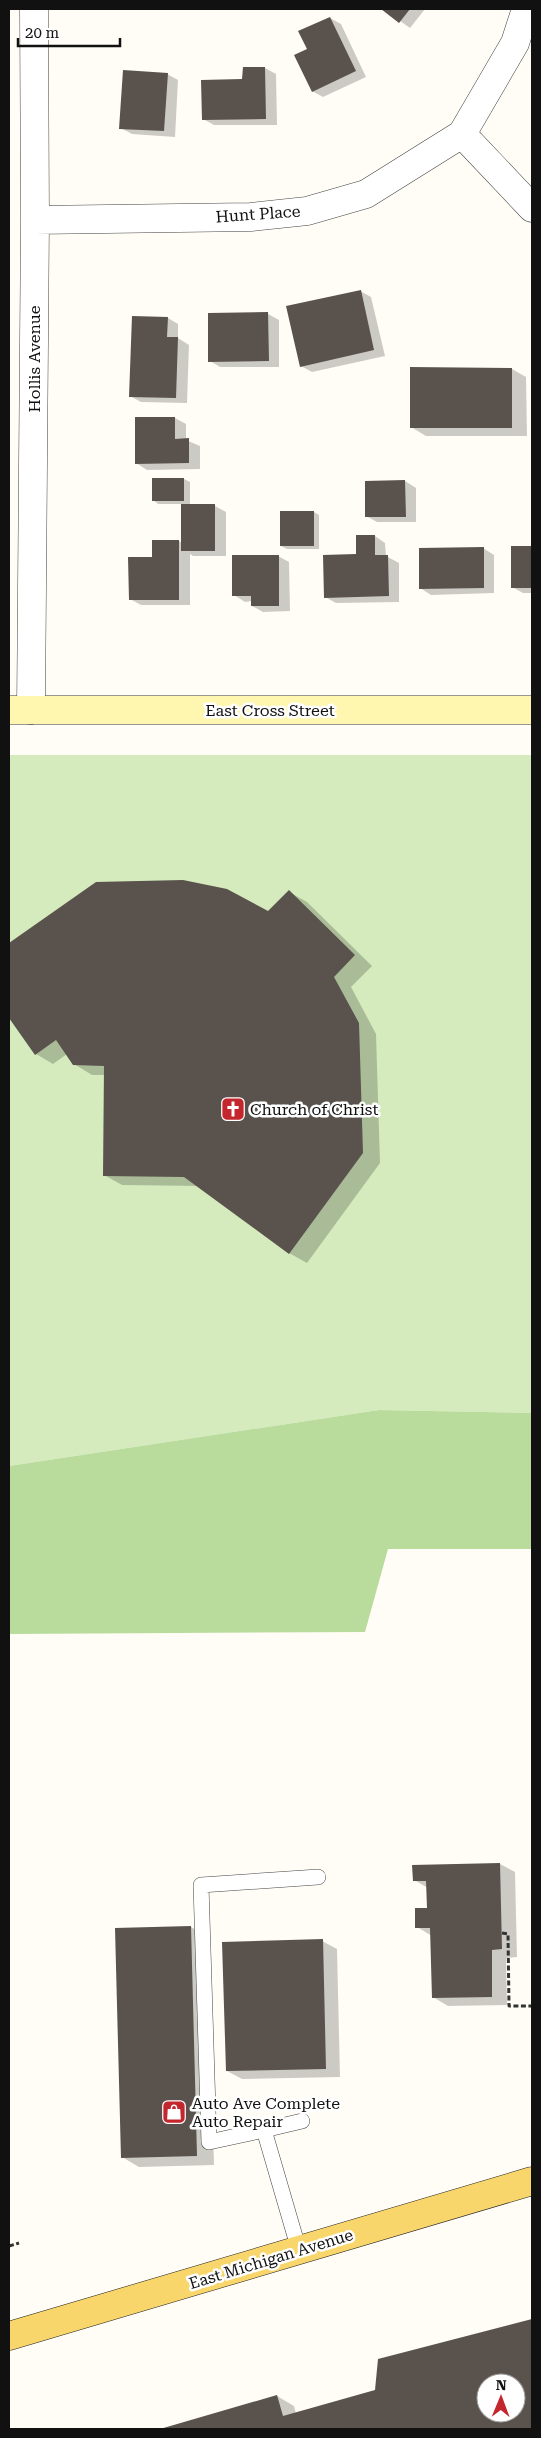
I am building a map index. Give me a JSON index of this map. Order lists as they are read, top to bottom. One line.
{"streets":{"main road":["East Michigan Avenue"],"street":["Hunt Place","Hollis Avenue","East Cross Street"]},"crossings":[["Hunt Place","Hollis Avenue"],["Hollis Avenue","East Cross Street"]],"places":{"church":["Church of Christ"],"shop":["Auto Ave Complete Auto Repair"]},"scale_bar":"20 m","north":"top"}
